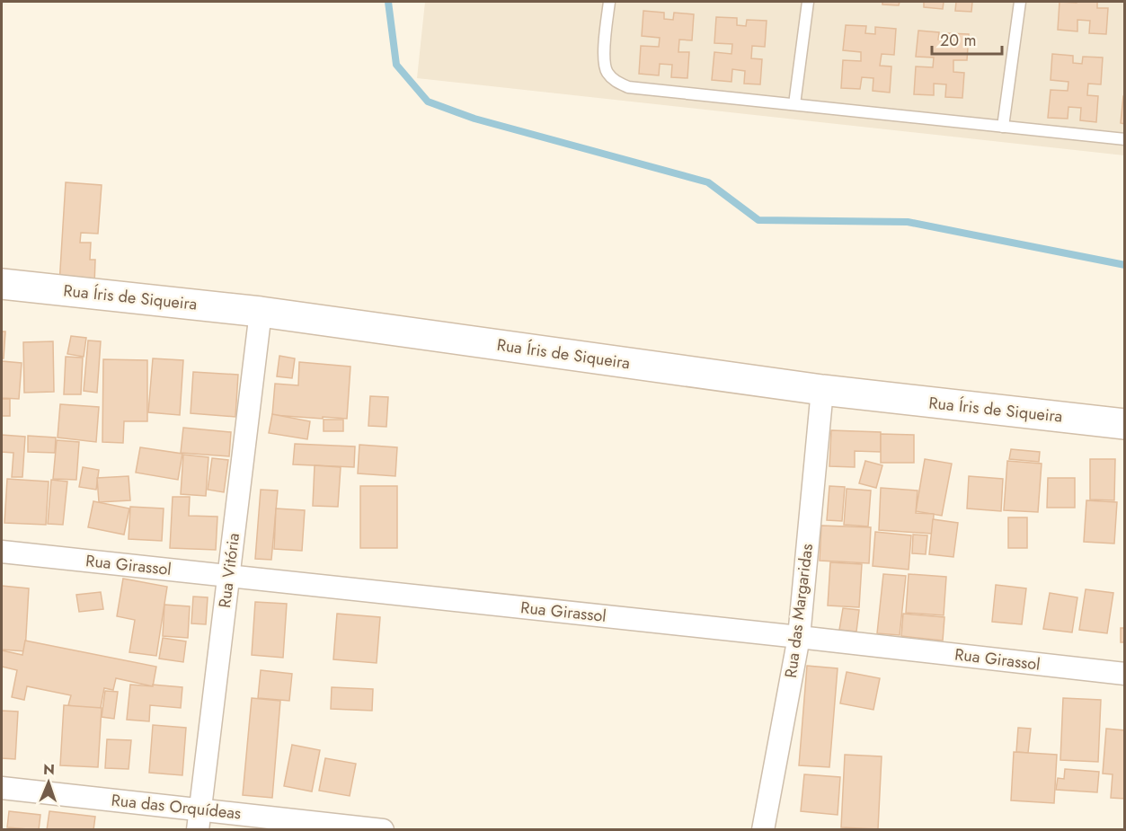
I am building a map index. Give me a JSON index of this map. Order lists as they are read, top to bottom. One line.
{"streets":{"street":["Rua Íris de Siqueira","Rua Girassol","Rua Vitória","Rua das Margaridas","Rua das Orquídeas"]},"crossings":[["Rua Íris de Siqueira","Rua Vitória"],["Rua Íris de Siqueira","Rua das Margaridas"],["Rua Girassol","Rua Vitória"],["Rua Girassol","Rua das Margaridas"],["Rua Vitória","Rua das Orquídeas"]],"scale_bar":"20 m","north":"top"}
